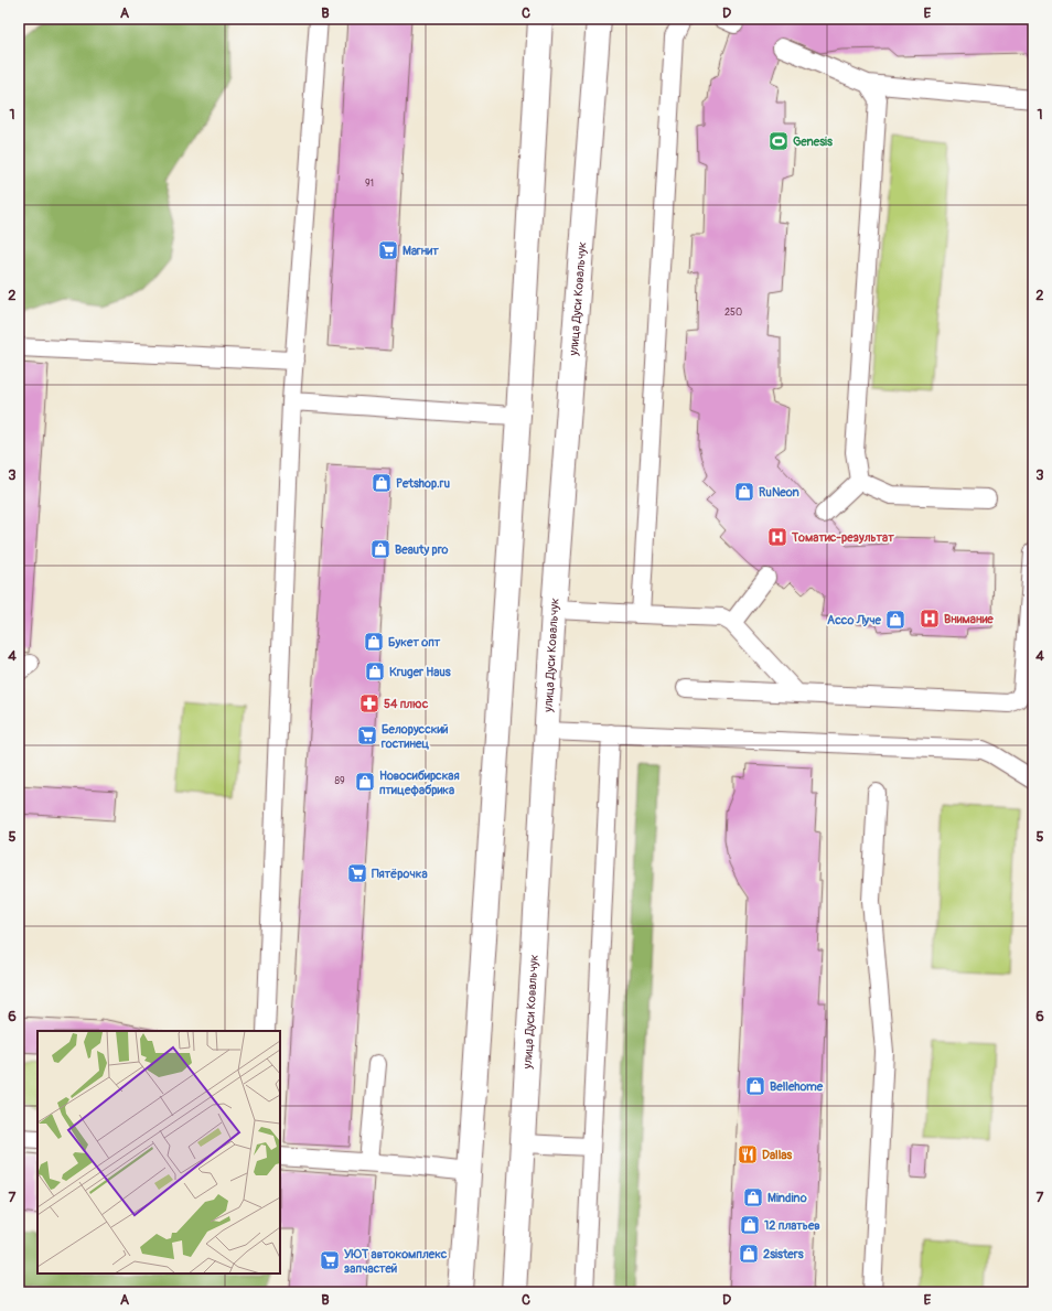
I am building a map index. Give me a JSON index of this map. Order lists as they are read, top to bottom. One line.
{"streets":{"main road":["улица Дуси Ковальчук"]},"places":{"sports":["Genesis"],"supermarket":["Магнит","Белорусский гостинец","Пятёрочка","УЮТ автокомплекс запчастей"],"shop":["Petshop.ru","RuNeon","Beauty pro","Ассо Луче","Букет опт","Kruger Haus","Новосибирская птицефабрика","Bellehome","Mindino","12 платьев","2sisters"],"hospital":["Томатис-результат","Внимание"],"pharmacy":["54 плюс"],"restaurant":["Dallas"]},"house_numbers":["91","250","89"],"grid":{"columns":["A","B","C","D","E"],"rows":["1","2","3","4","5","6","7"]}}
